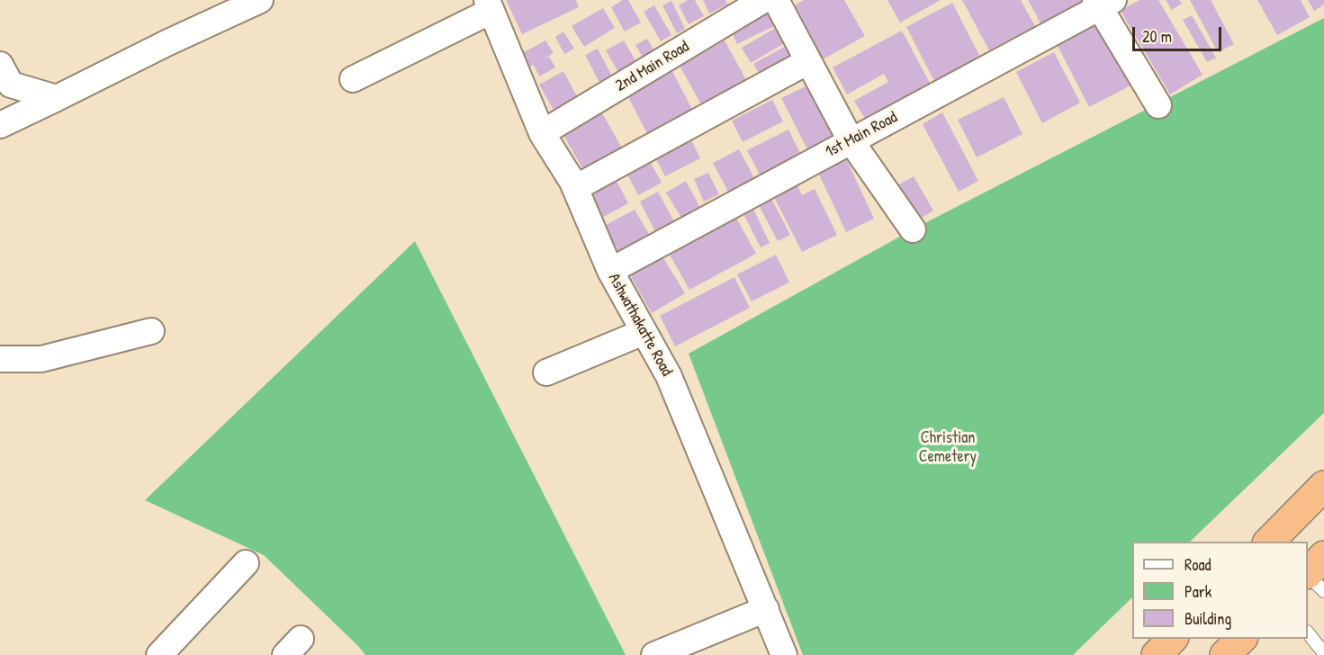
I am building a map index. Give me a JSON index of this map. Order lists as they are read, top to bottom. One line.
{"streets":{"street":["2nd Main Road","1st Main Road","Ashwathakatte Road"]},"crossings":[["2nd Main Road","Ashwathakatte Road"],["1st Main Road","Ashwathakatte Road"]],"parks":["Christian Cemetery"],"legend":["Road","Park","Building"],"scale_bar":"20 m"}
